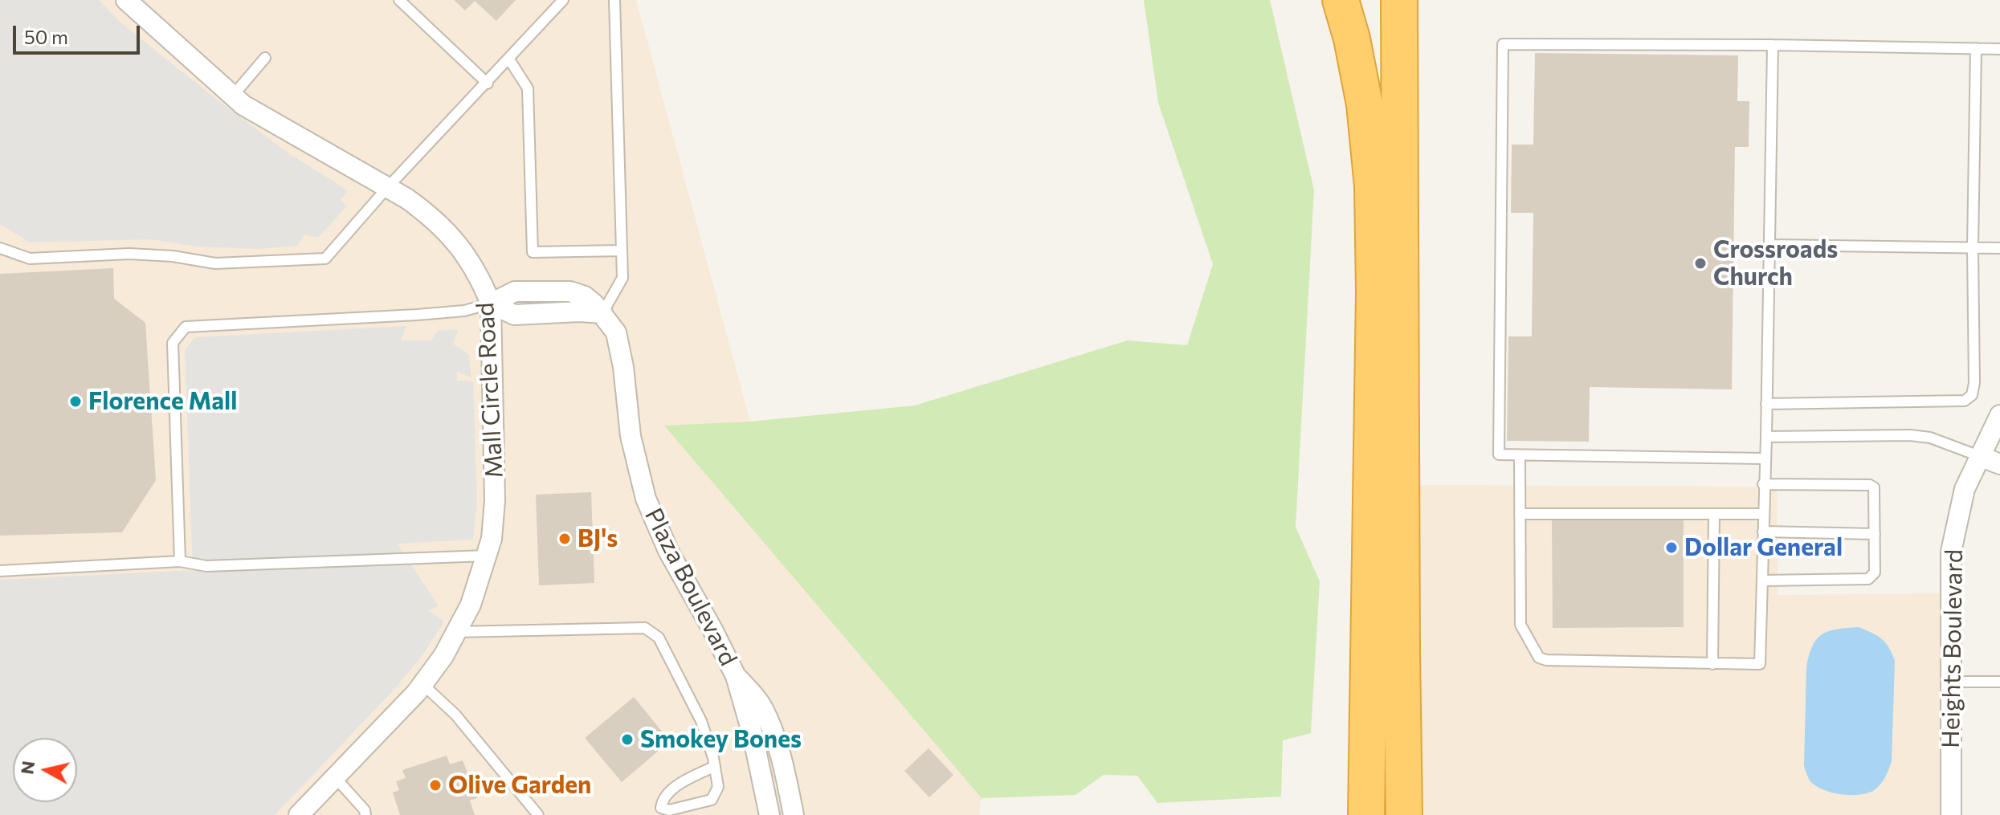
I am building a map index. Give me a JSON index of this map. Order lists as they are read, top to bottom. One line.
{"streets":{"street":["Mall Circle Road","Plaza Boulevard","Heights Boulevard"]},"places":["Crossroads Church","Florence Mall","BJ's","Dollar General","Smokey Bones","Olive Garden"],"scale_bar":"50 m","north":"left"}
